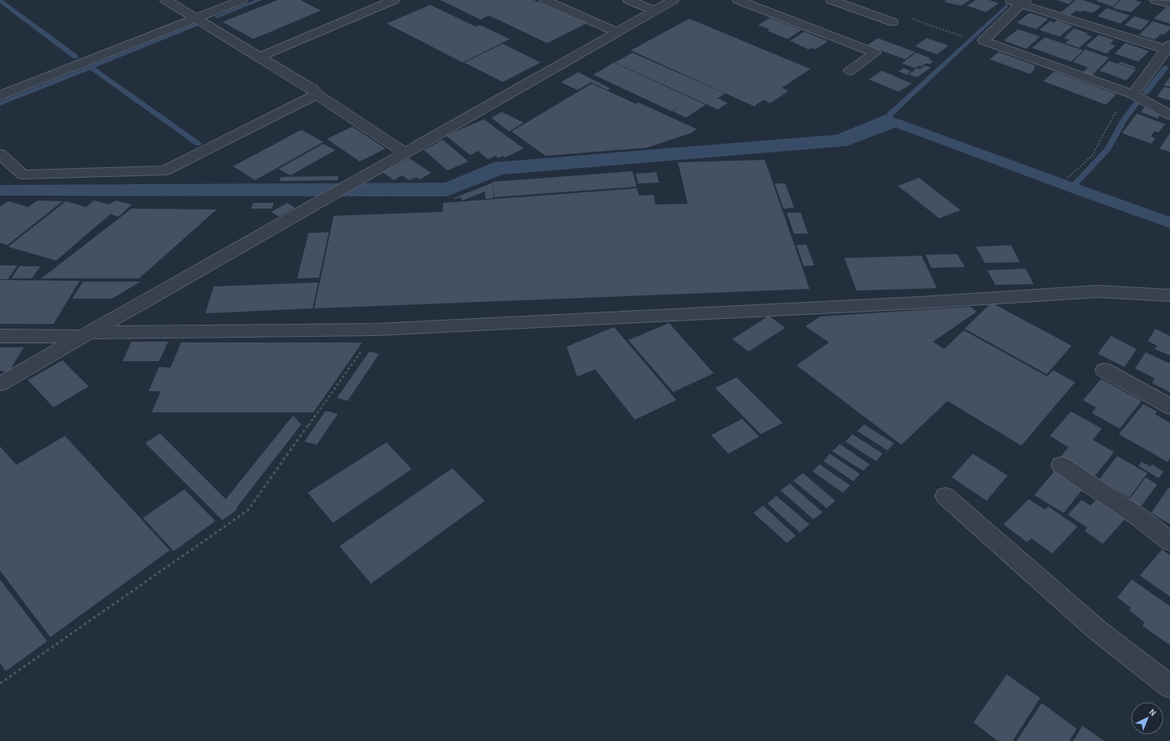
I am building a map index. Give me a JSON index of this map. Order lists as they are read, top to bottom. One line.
{"north":"top right"}
